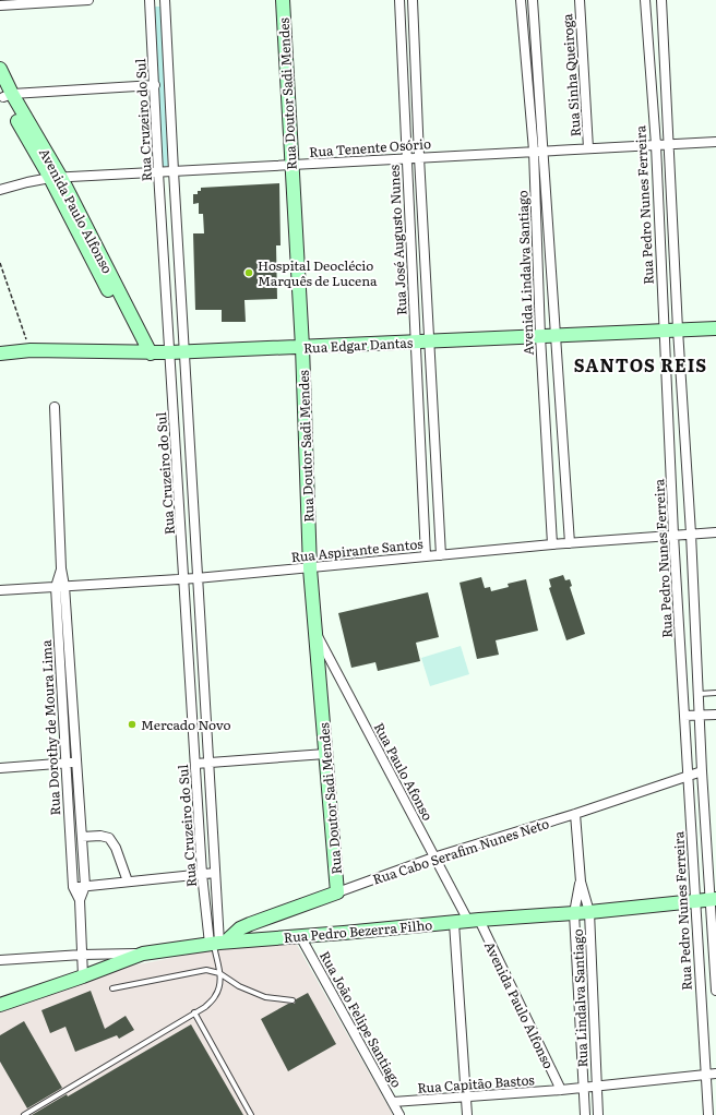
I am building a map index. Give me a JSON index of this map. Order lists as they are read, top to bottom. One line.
{"streets":{"main road":["Rua Doutor Sadi Mendes","Avenida Paulo Alfonso","Rua Edgar Dantas","Rua Cabo Serafim Nunes Neto","Rua Pedro Bezerra Filho"],"street":["Rua Sinha Queiroga","Rua Cruzeiro do Sul","Rua Tenente Osório","Rua Pedro Nunes Ferreira","Rua José Augusto Nunes","Avenida Lindalva Santiago","Rua Aspirante Santos","Rua Dorothy de Moura Lima","Rua Paulo Afonso","Rua Lindalva Santiago","Rua João Felipe Santiago","Rua Capitão Bastos"]},"crossings":[["Rua Sinha Queiroga","Rua Tenente Osório"],["Rua Doutor Sadi Mendes","Rua Tenente Osório"],["Rua Doutor Sadi Mendes","Rua Edgar Dantas"],["Rua Doutor Sadi Mendes","Rua Aspirante Santos"],["Rua Doutor Sadi Mendes","Rua Paulo Afonso"],["Rua Doutor Sadi Mendes","Rua Cabo Serafim Nunes Neto"],["Rua Cruzeiro do Sul","Rua Tenente Osório"],["Rua Cruzeiro do Sul","Rua Edgar Dantas"],["Rua Cruzeiro do Sul","Rua Aspirante Santos"],["Rua Cruzeiro do Sul","Rua Cabo Serafim Nunes Neto"],["Rua Cruzeiro do Sul","Rua Pedro Bezerra Filho"],["Rua Tenente Osório","Rua Pedro Nunes Ferreira"],["Rua Tenente Osório","Avenida Paulo Alfonso"],["Rua Tenente Osório","Rua José Augusto Nunes"],["Rua Tenente Osório","Avenida Lindalva Santiago"],["Rua Pedro Nunes Ferreira","Rua Edgar Dantas"],["Rua Pedro Nunes Ferreira","Rua Aspirante Santos"],["Rua Pedro Nunes Ferreira","Rua Cabo Serafim Nunes Neto"],["Rua Pedro Nunes Ferreira","Rua Pedro Bezerra Filho"],["Rua Pedro Nunes Ferreira","Rua Capitão Bastos"],["Avenida Paulo Alfonso","Rua Edgar Dantas"],["Avenida Paulo Alfonso","Rua Paulo Afonso"],["Avenida Paulo Alfonso","Rua Pedro Bezerra Filho"],["Avenida Paulo Alfonso","Rua Capitão Bastos"],["Rua José Augusto Nunes","Rua Edgar Dantas"],["Rua José Augusto Nunes","Rua Aspirante Santos"],["Avenida Lindalva Santiago","Rua Edgar Dantas"],["Avenida Lindalva Santiago","Rua Aspirante Santos"],["Rua Aspirante Santos","Rua Dorothy de Moura Lima"],["Rua Dorothy de Moura Lima","Rua Pedro Bezerra Filho"],["Rua Paulo Afonso","Rua Cabo Serafim Nunes Neto"],["Rua Paulo Afonso","Rua Pedro Bezerra Filho"],["Rua Cabo Serafim Nunes Neto","Rua Pedro Bezerra Filho"],["Rua Cabo Serafim Nunes Neto","Rua Lindalva Santiago"],["Rua Pedro Bezerra Filho","Rua Lindalva Santiago"],["Rua Pedro Bezerra Filho","Rua João Felipe Santiago"],["Rua Lindalva Santiago","Rua Capitão Bastos"],["Rua João Felipe Santiago","Rua Capitão Bastos"]],"districts":["SANTOS REIS"],"places":["Hospital Deoclécio Marquês de Lucena","Mercado Novo"]}
